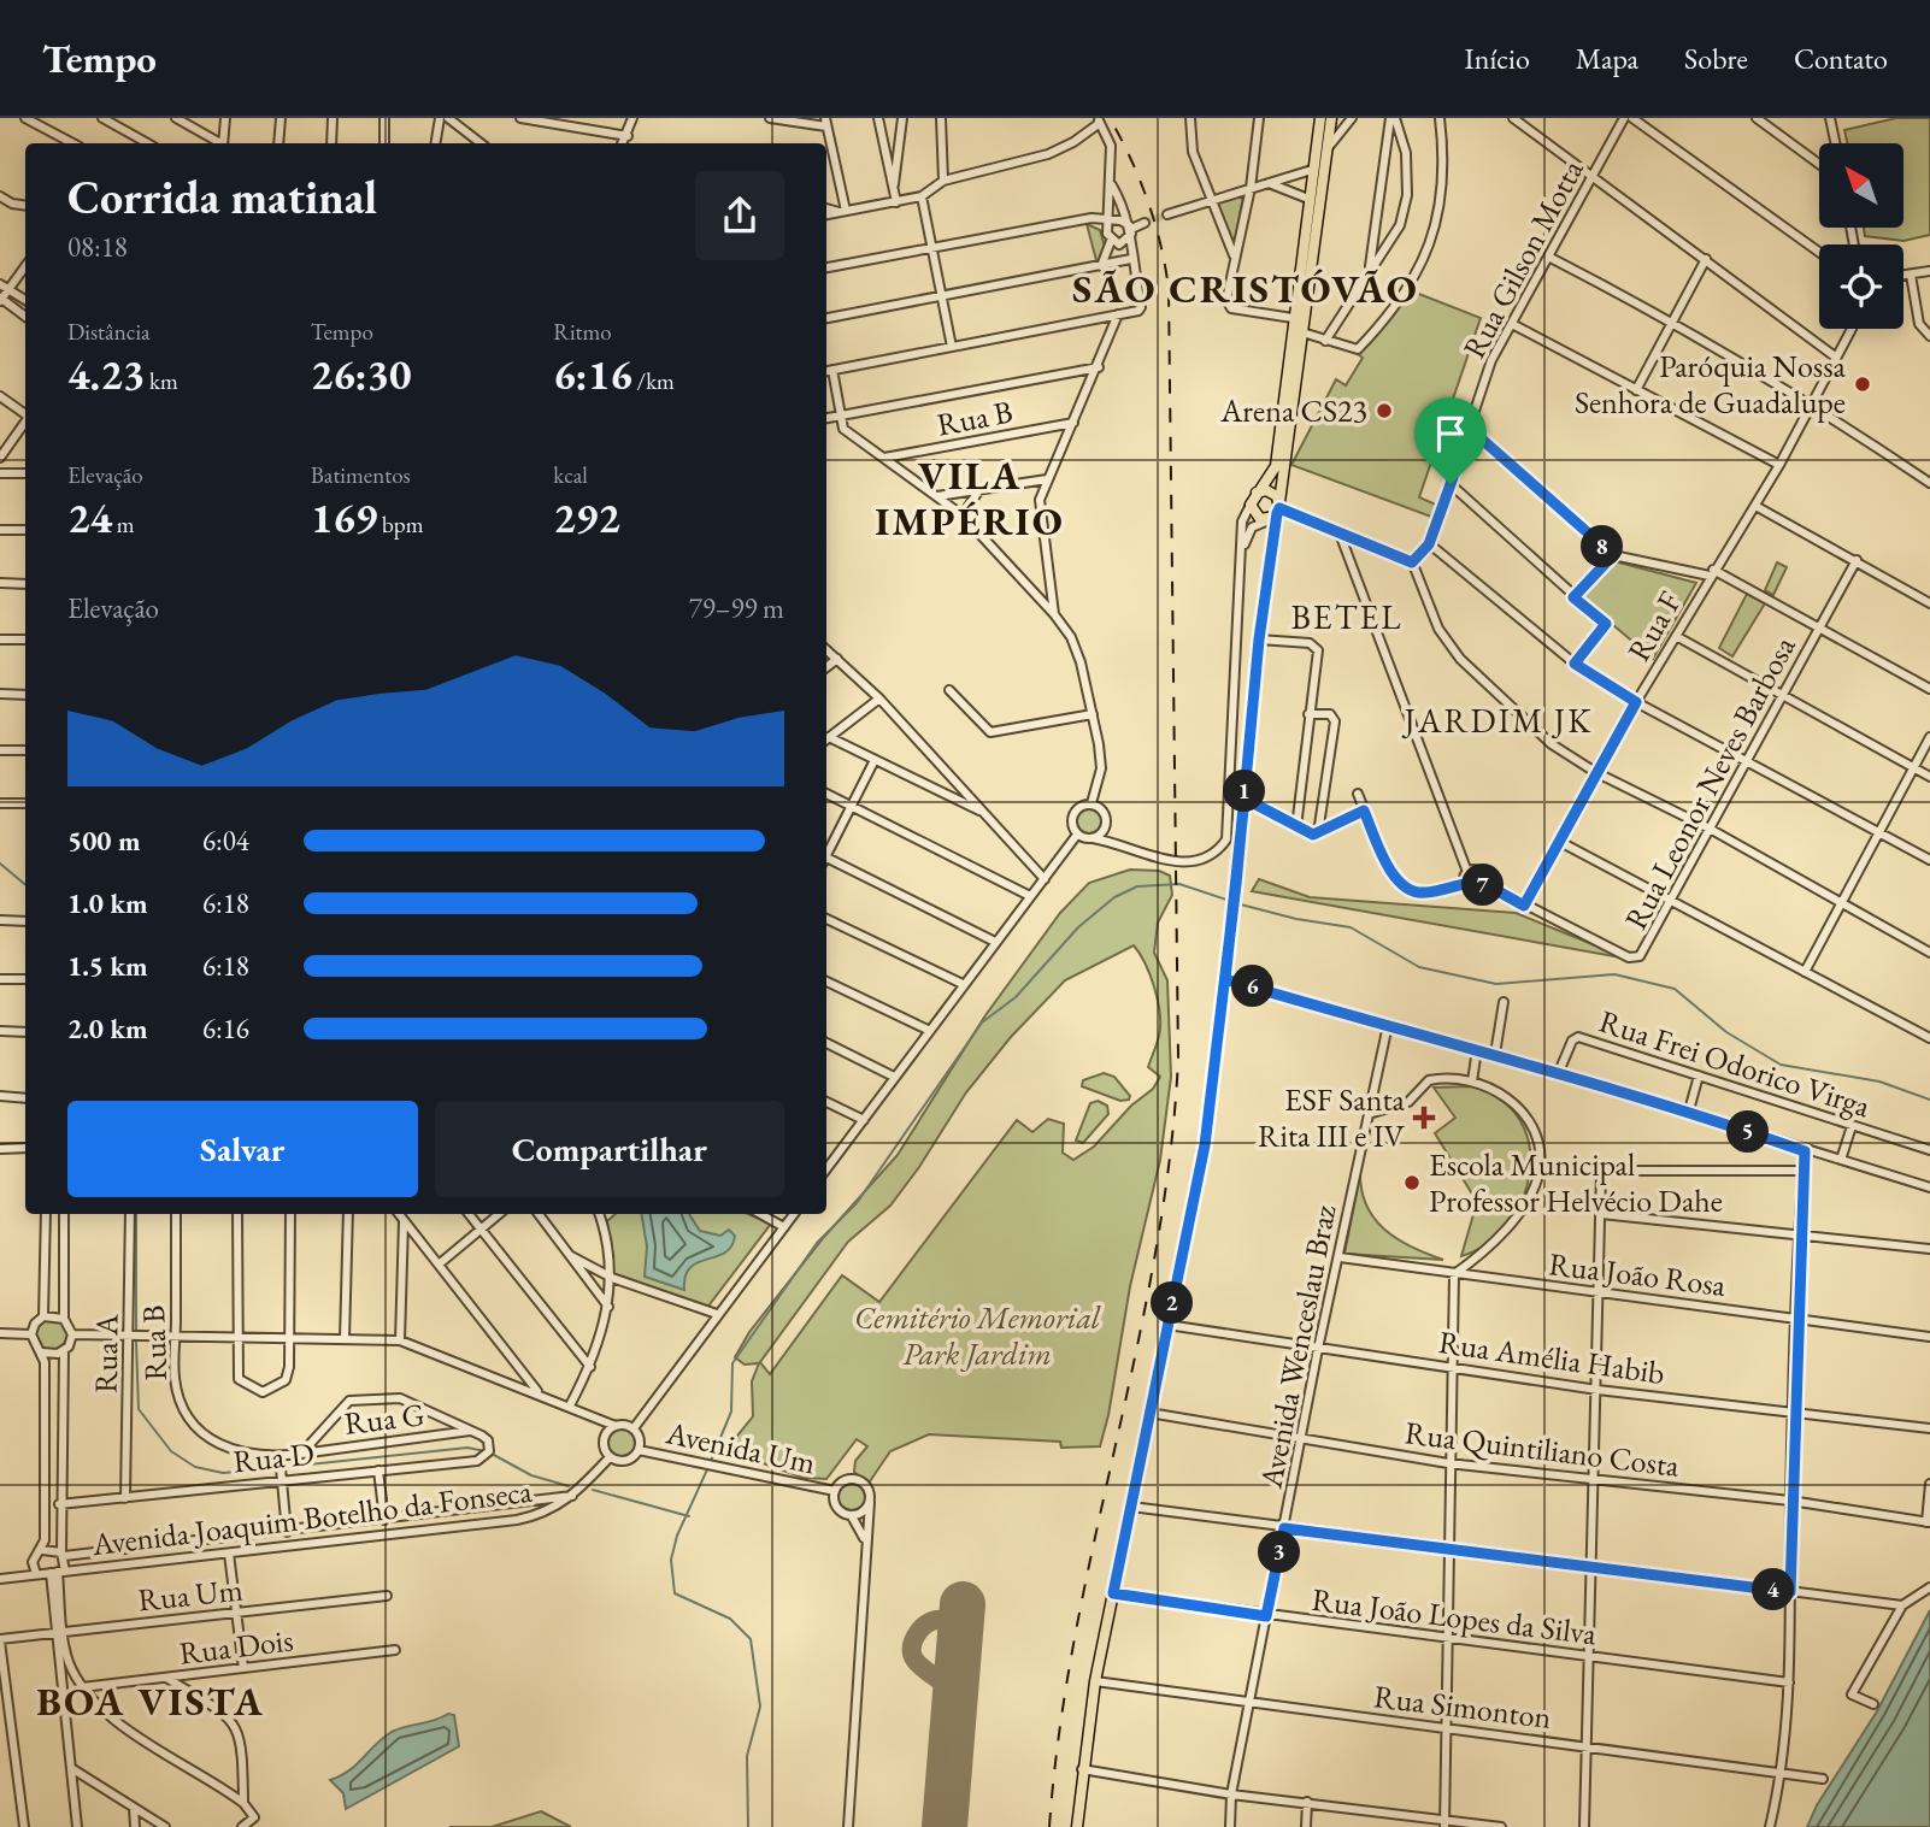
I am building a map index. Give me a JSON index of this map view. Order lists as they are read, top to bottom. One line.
{"streets":{"street":["Rua Gilson Motta","Rua B","Rua F","Rua Leonor Neves Barbosa","Rua Frei Odorico Virga","Rua João Rosa","Avenida Wenceslau Braz","Rua A","Rua Amélia Habib","Rua G","Avenida Um","Rua Quintiliano Costa","Rua D","Avenida Joaquim Botelho da Fonseca","Rua Um","Rua João Lopes da Silva","Rua Dois","Rua Simonton"]},"crossings":[["Rua B","Rua G"],["Rua F","Rua Leonor Neves Barbosa"],["Rua João Rosa","Avenida Wenceslau Braz"],["Avenida Wenceslau Braz","Rua Amélia Habib"],["Avenida Wenceslau Braz","Rua Quintiliano Costa"],["Avenida Wenceslau Braz","Rua João Lopes da Silva"],["Avenida Wenceslau Braz","Rua Simonton"],["Rua A","Rua D"],["Rua G","Rua D"],["Avenida Um","Avenida Joaquim Botelho da Fonseca"]],"districts":["SÃO CRISTÓVÃO","VILA IMPÉRIO","BETEL","JARDIM JK","BOA VISTA"],"parks":["Cemitério Memorial Park Jardim"],"places":{"other":["Paróquia Nossa Senhora de Guadalupe","Arena CS23","Escola Municipal Professor Helvécio Dahe"],"health":["ESF Santa Rita III e IV"]},"north":"top left","page":{"header":"Tempo","nav":["Início","Mapa","Sobre","Contato"],"heading":["Corrida matinal","08:18"],"stats":[["Distância","4.23 km"],["Tempo","26:30"],["Ritmo","6:16 /km"],["Elevação","24 m"],["Batimentos","169 bpm"],["kcal","292"]],"pins":["8","1","7","6","5","2","3","4"],"chart":["Elevação","79–99 m"],"list":[{"name":"500 m","note":"6:04"},{"name":"1.0 km","note":"6:18"},{"name":"1.5 km","note":"6:18"},{"name":"2.0 km","note":"6:16"}],"buttons":["Salvar","Compartilhar"]}}
